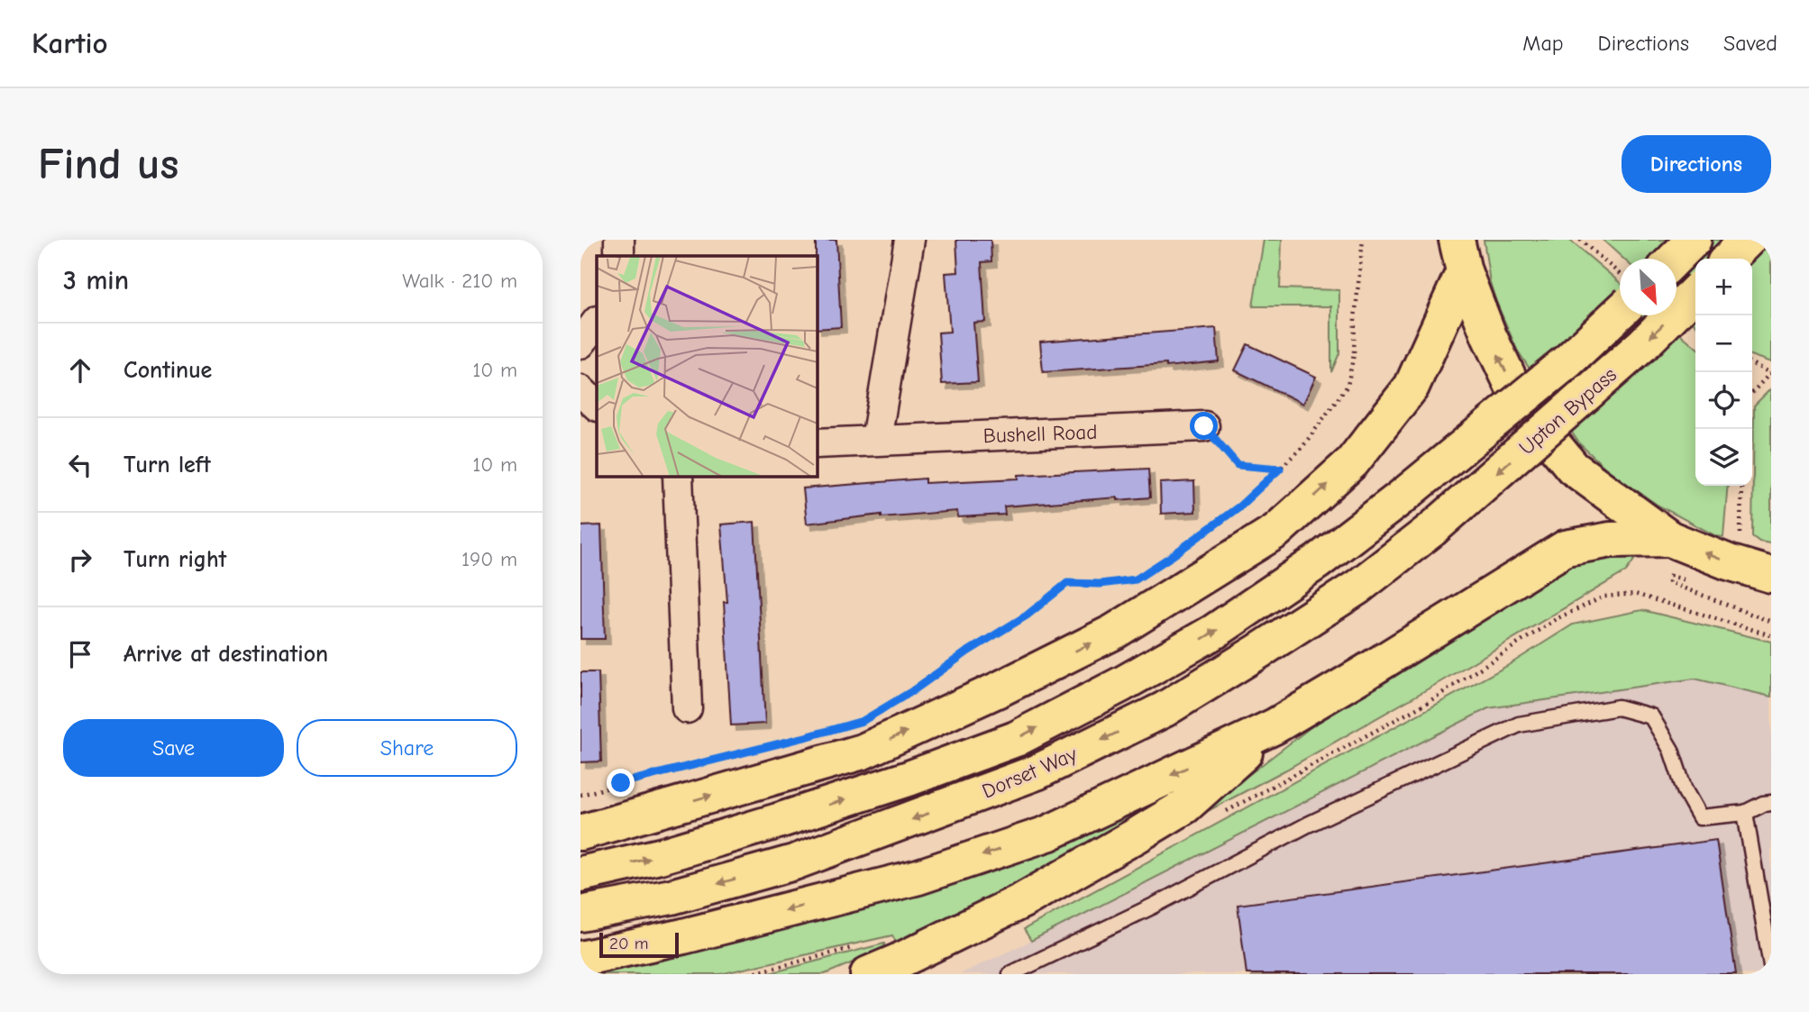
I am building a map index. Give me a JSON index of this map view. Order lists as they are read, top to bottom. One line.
{"streets":{"highway":["Upton Bypass","Dorset Way"],"street":["Bushell Road"]},"crossings":[["Upton Bypass","Dorset Way"]],"scale_bar":"20 m","north":"bottom right","page":{"header":"Kartio","nav":["Map","Directions","Saved"],"buttons":["Directions",["Save","Share"]],"title":"Find us","heading":["3 min","Walk · 210 m"],"map_buttons":["+","−"],"list":[["Continue","10 m"],["Turn left","10 m"],["Turn right","190 m"],"Arrive at destination"],"scale":"20 m"}}
